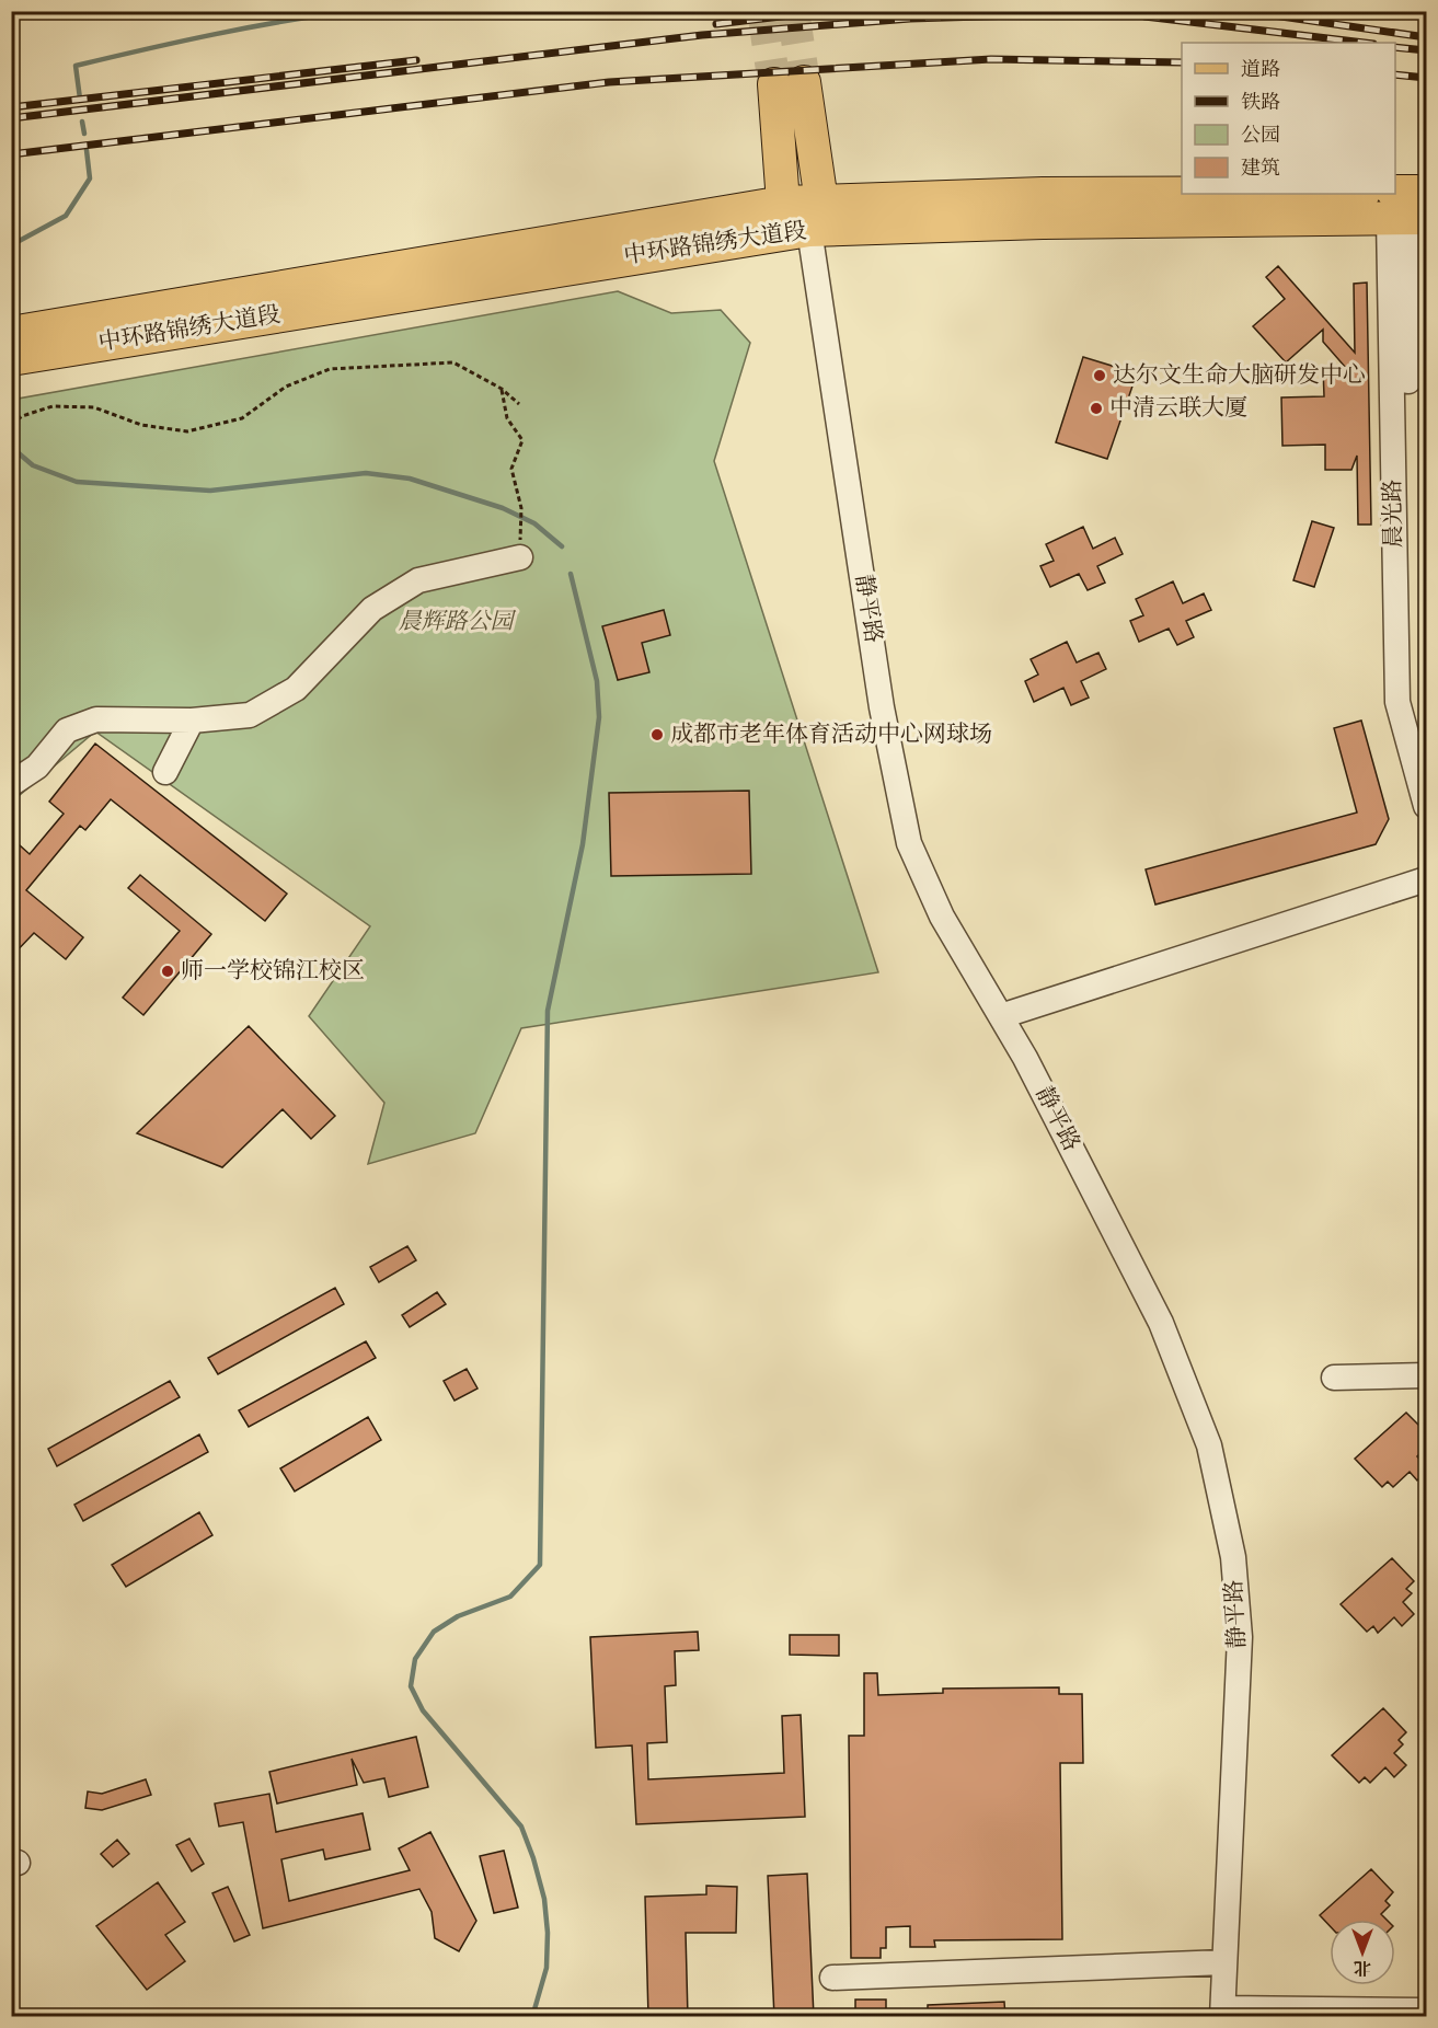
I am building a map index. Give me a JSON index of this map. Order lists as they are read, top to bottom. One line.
{"streets":{"main road":["中环路锦绣大道段"],"street":["晨光路","静平路"]},"crossings":[["中环路锦绣大道段","晨光路"],["中环路锦绣大道段","静平路"]],"parks":["晨辉路公园"],"places":["达尔文生命大脑研发中心","中清云联大厦","成都市老年体育活动中心网球场","师一学校锦江校区"],"legend":["道路","铁路","公园","建筑"],"north":"bottom"}
